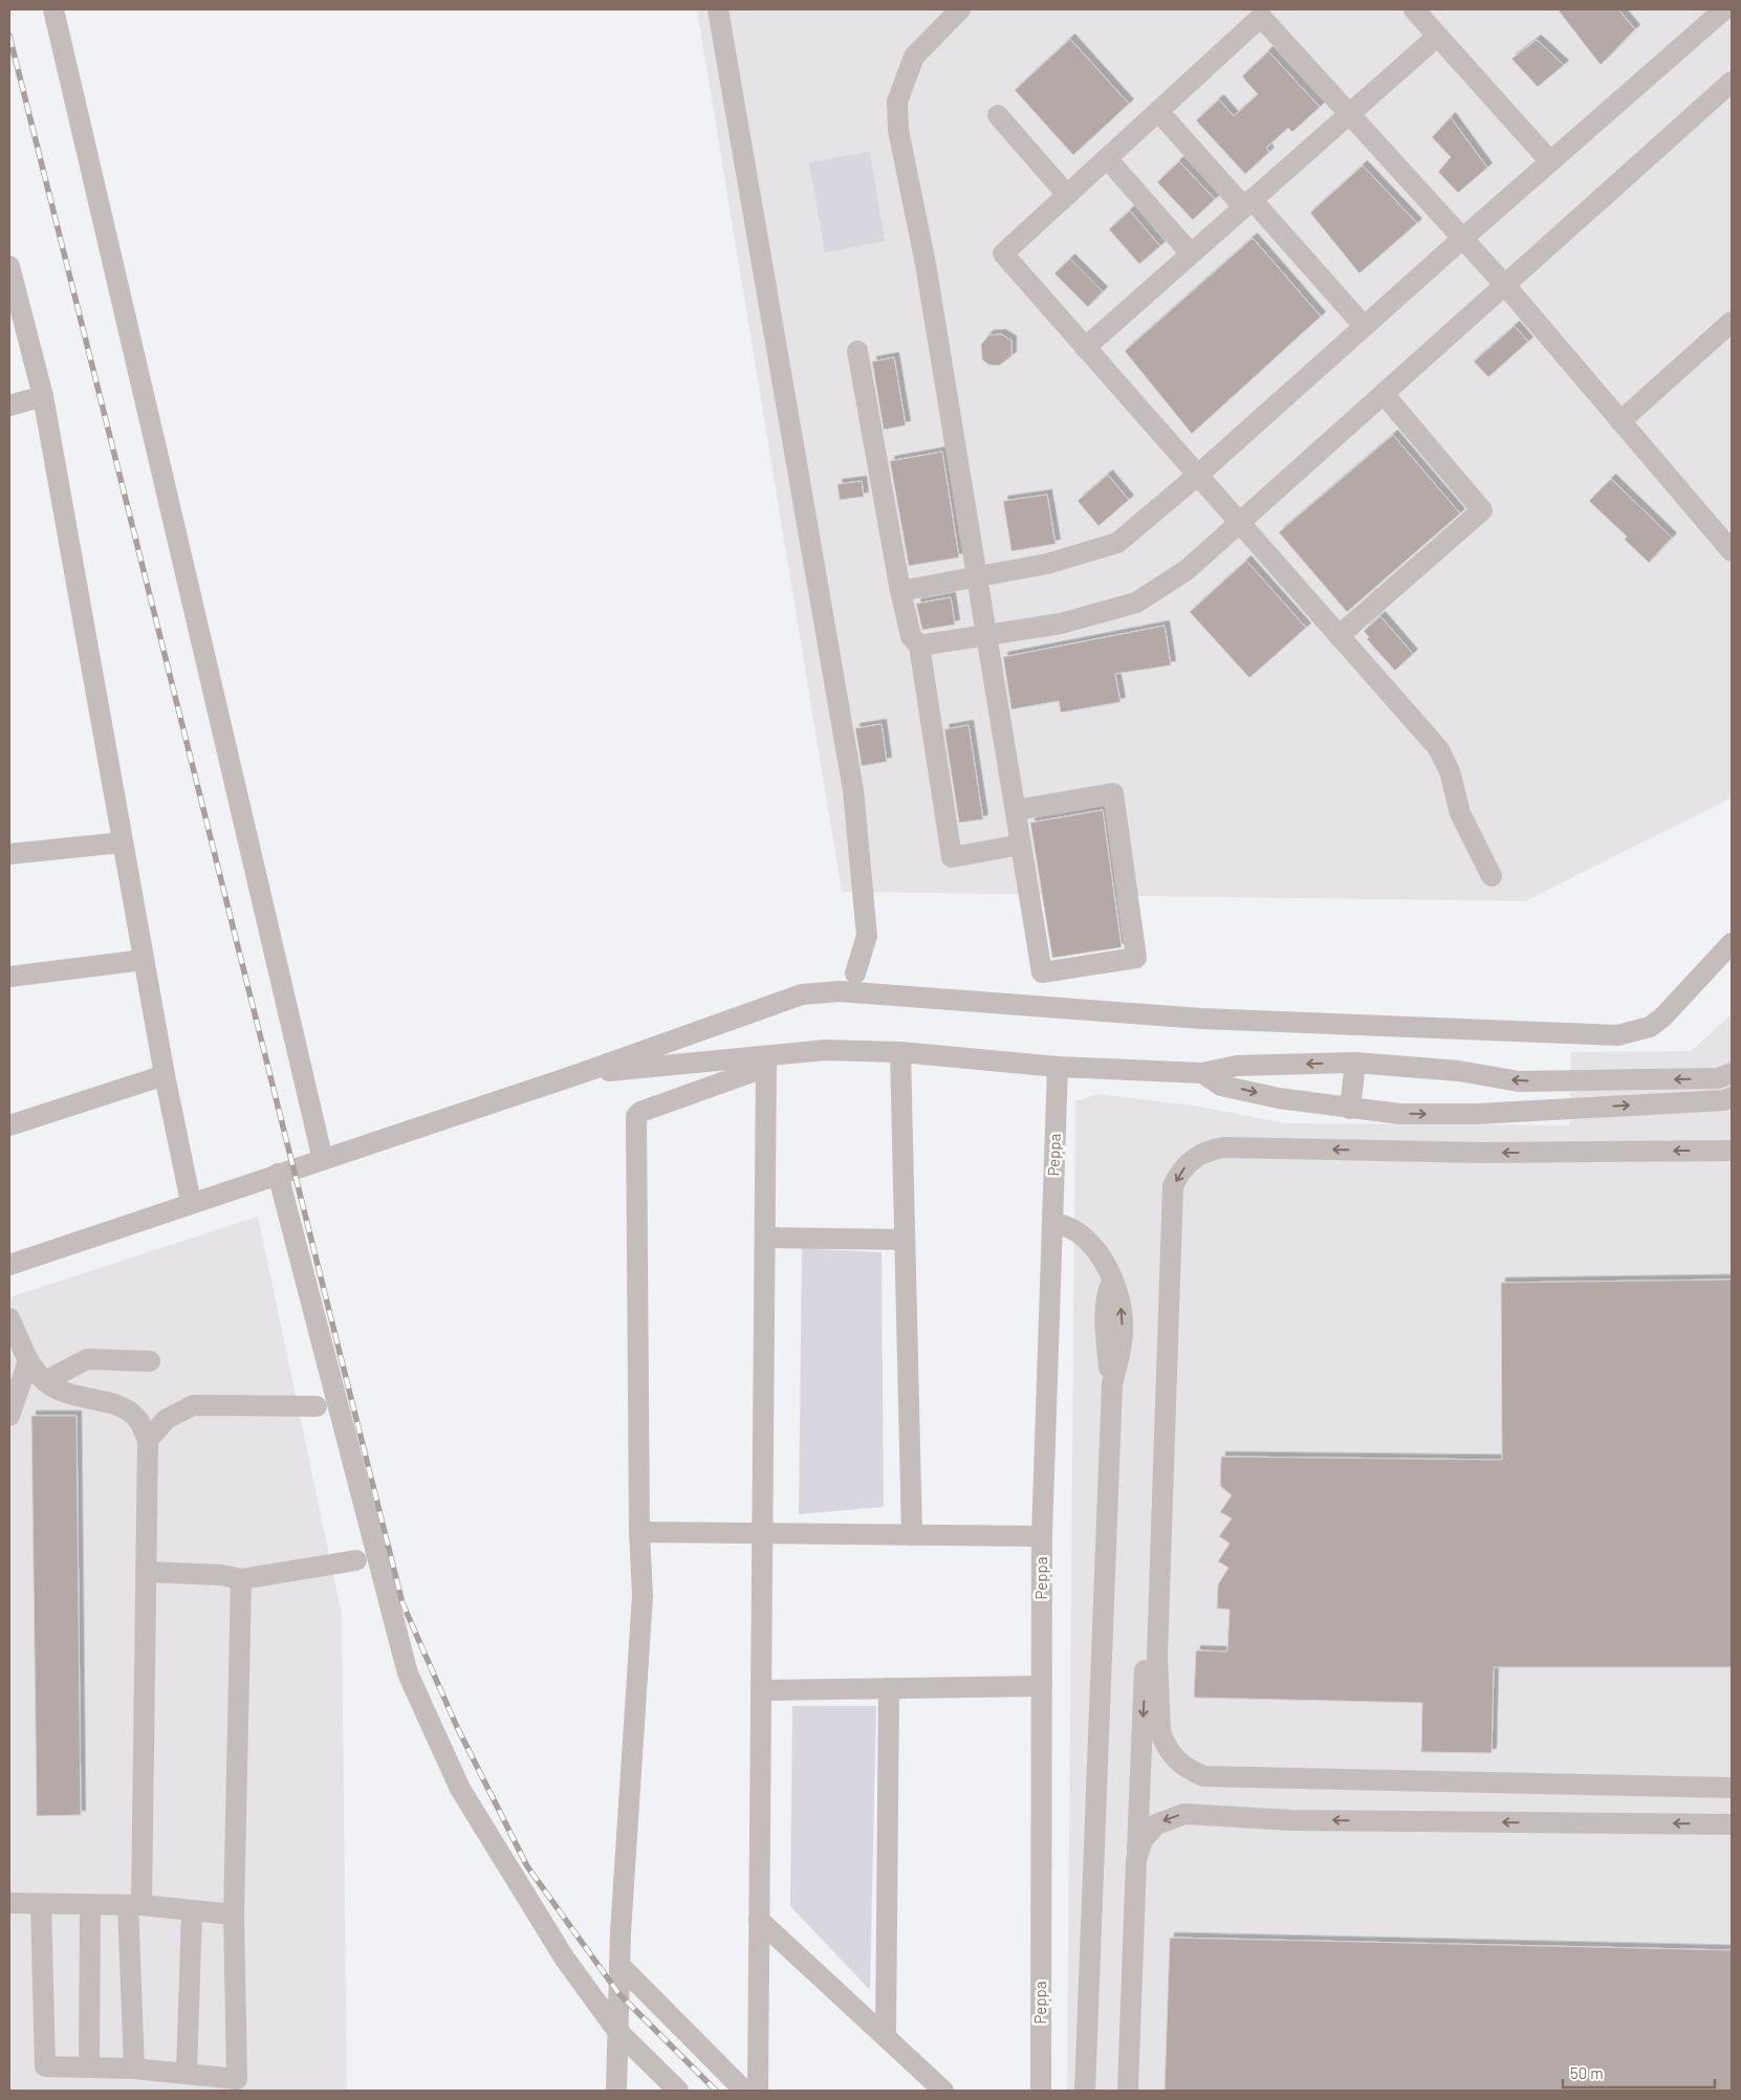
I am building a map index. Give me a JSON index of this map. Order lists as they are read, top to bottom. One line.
{"streets":{"street":["Peppa"]},"scale_bar":"50 m"}
